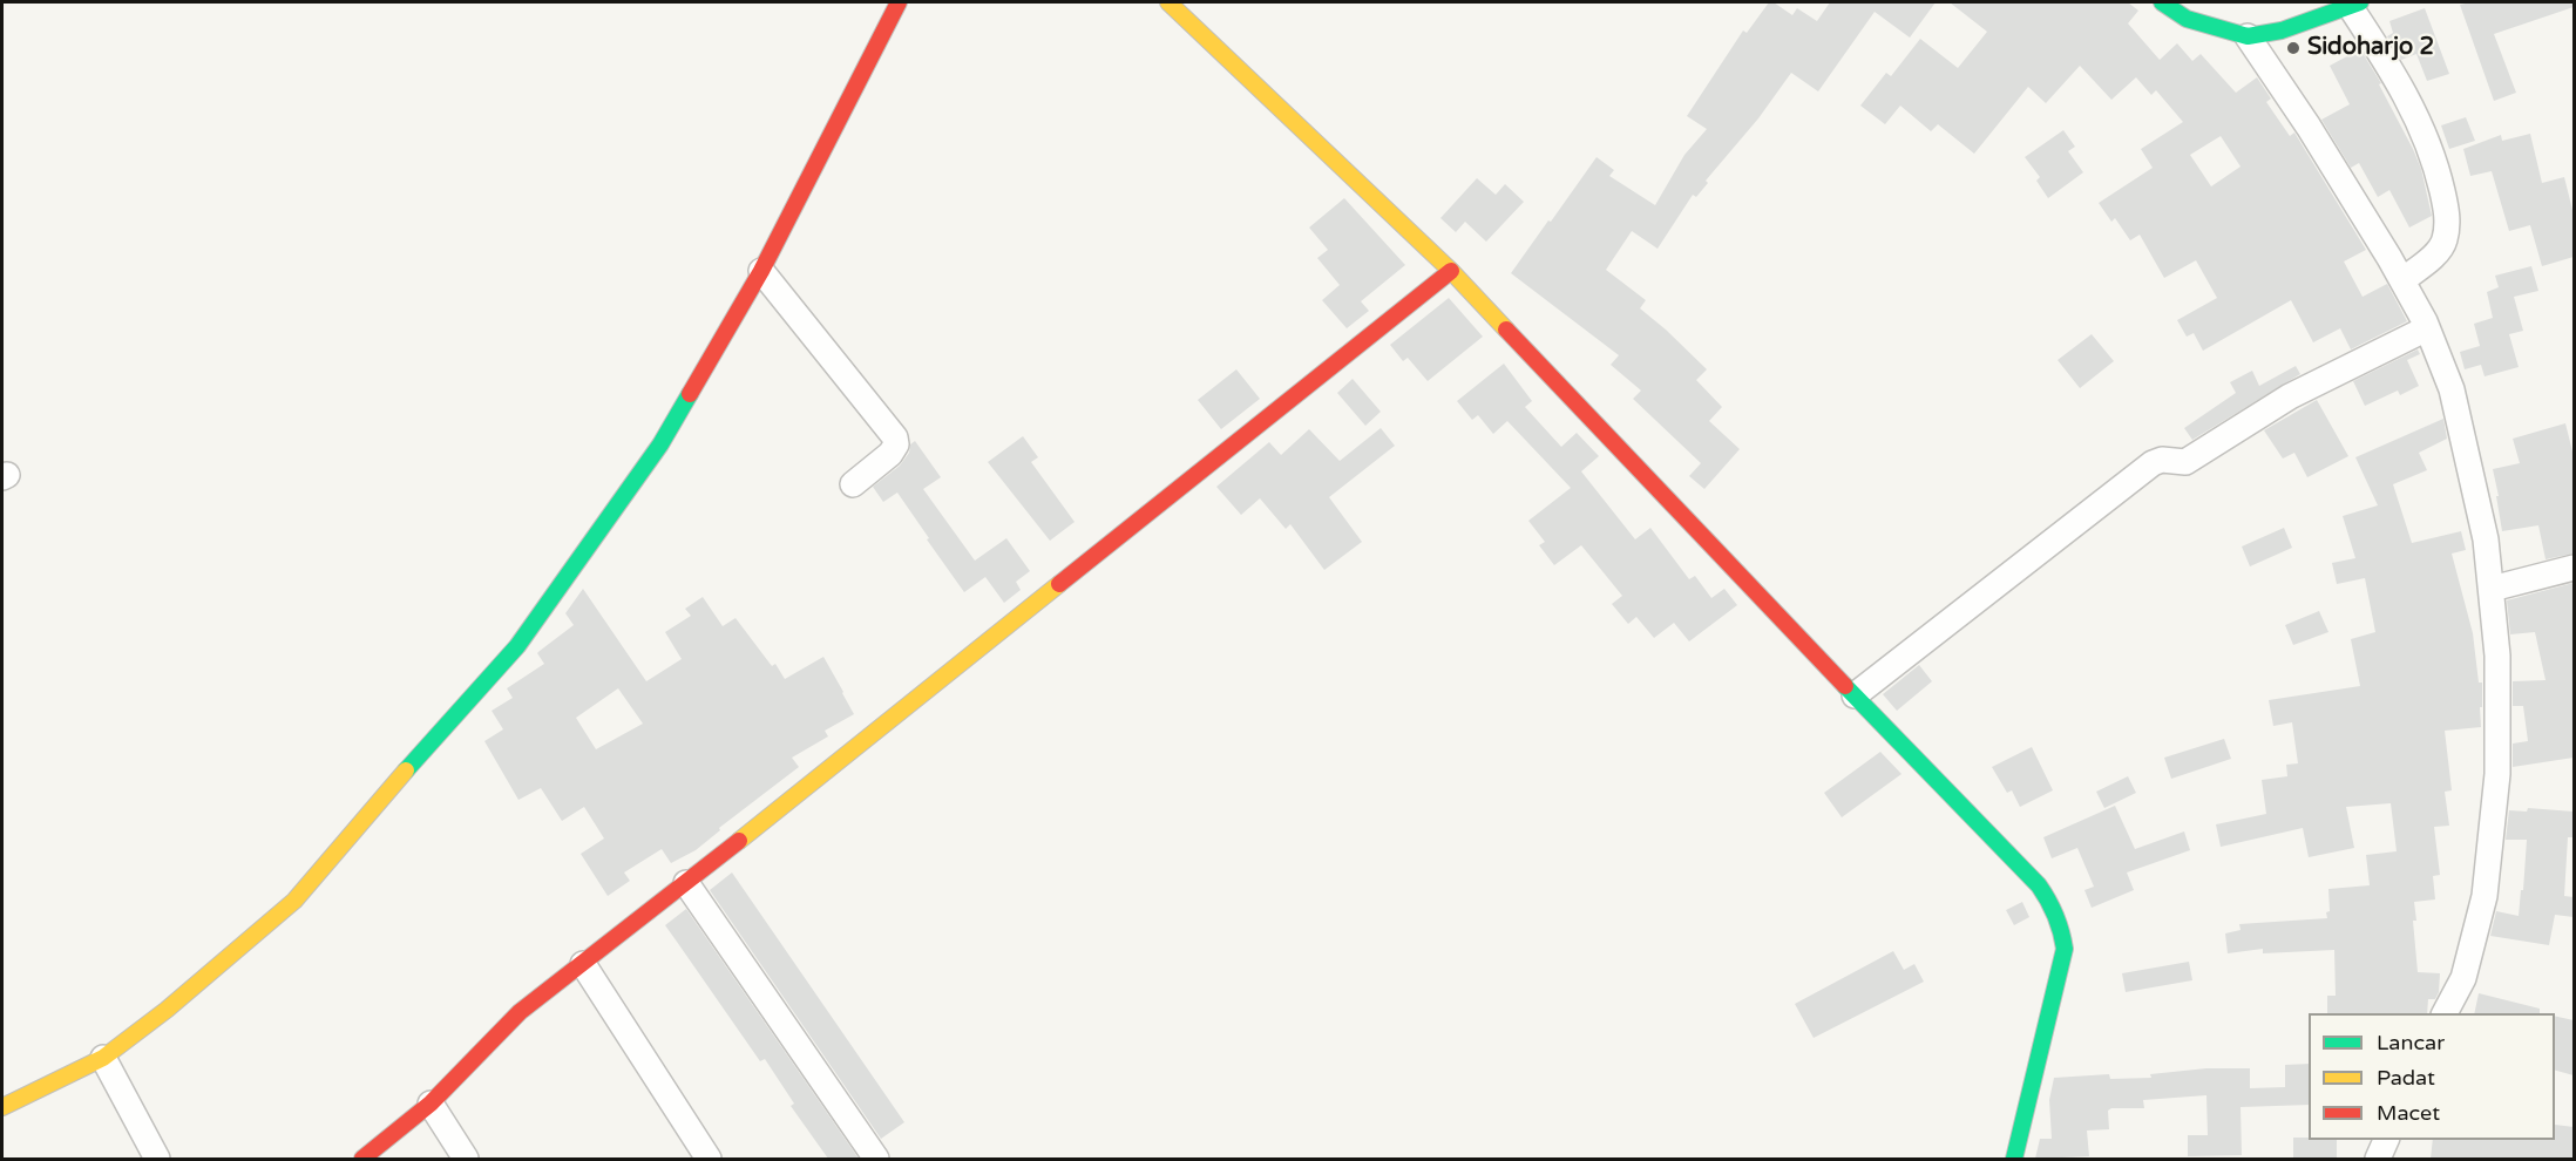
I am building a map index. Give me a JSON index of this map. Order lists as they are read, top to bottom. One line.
{"places":["Sidoharjo 2"],"legend":["Lancar","Padat","Macet"]}
